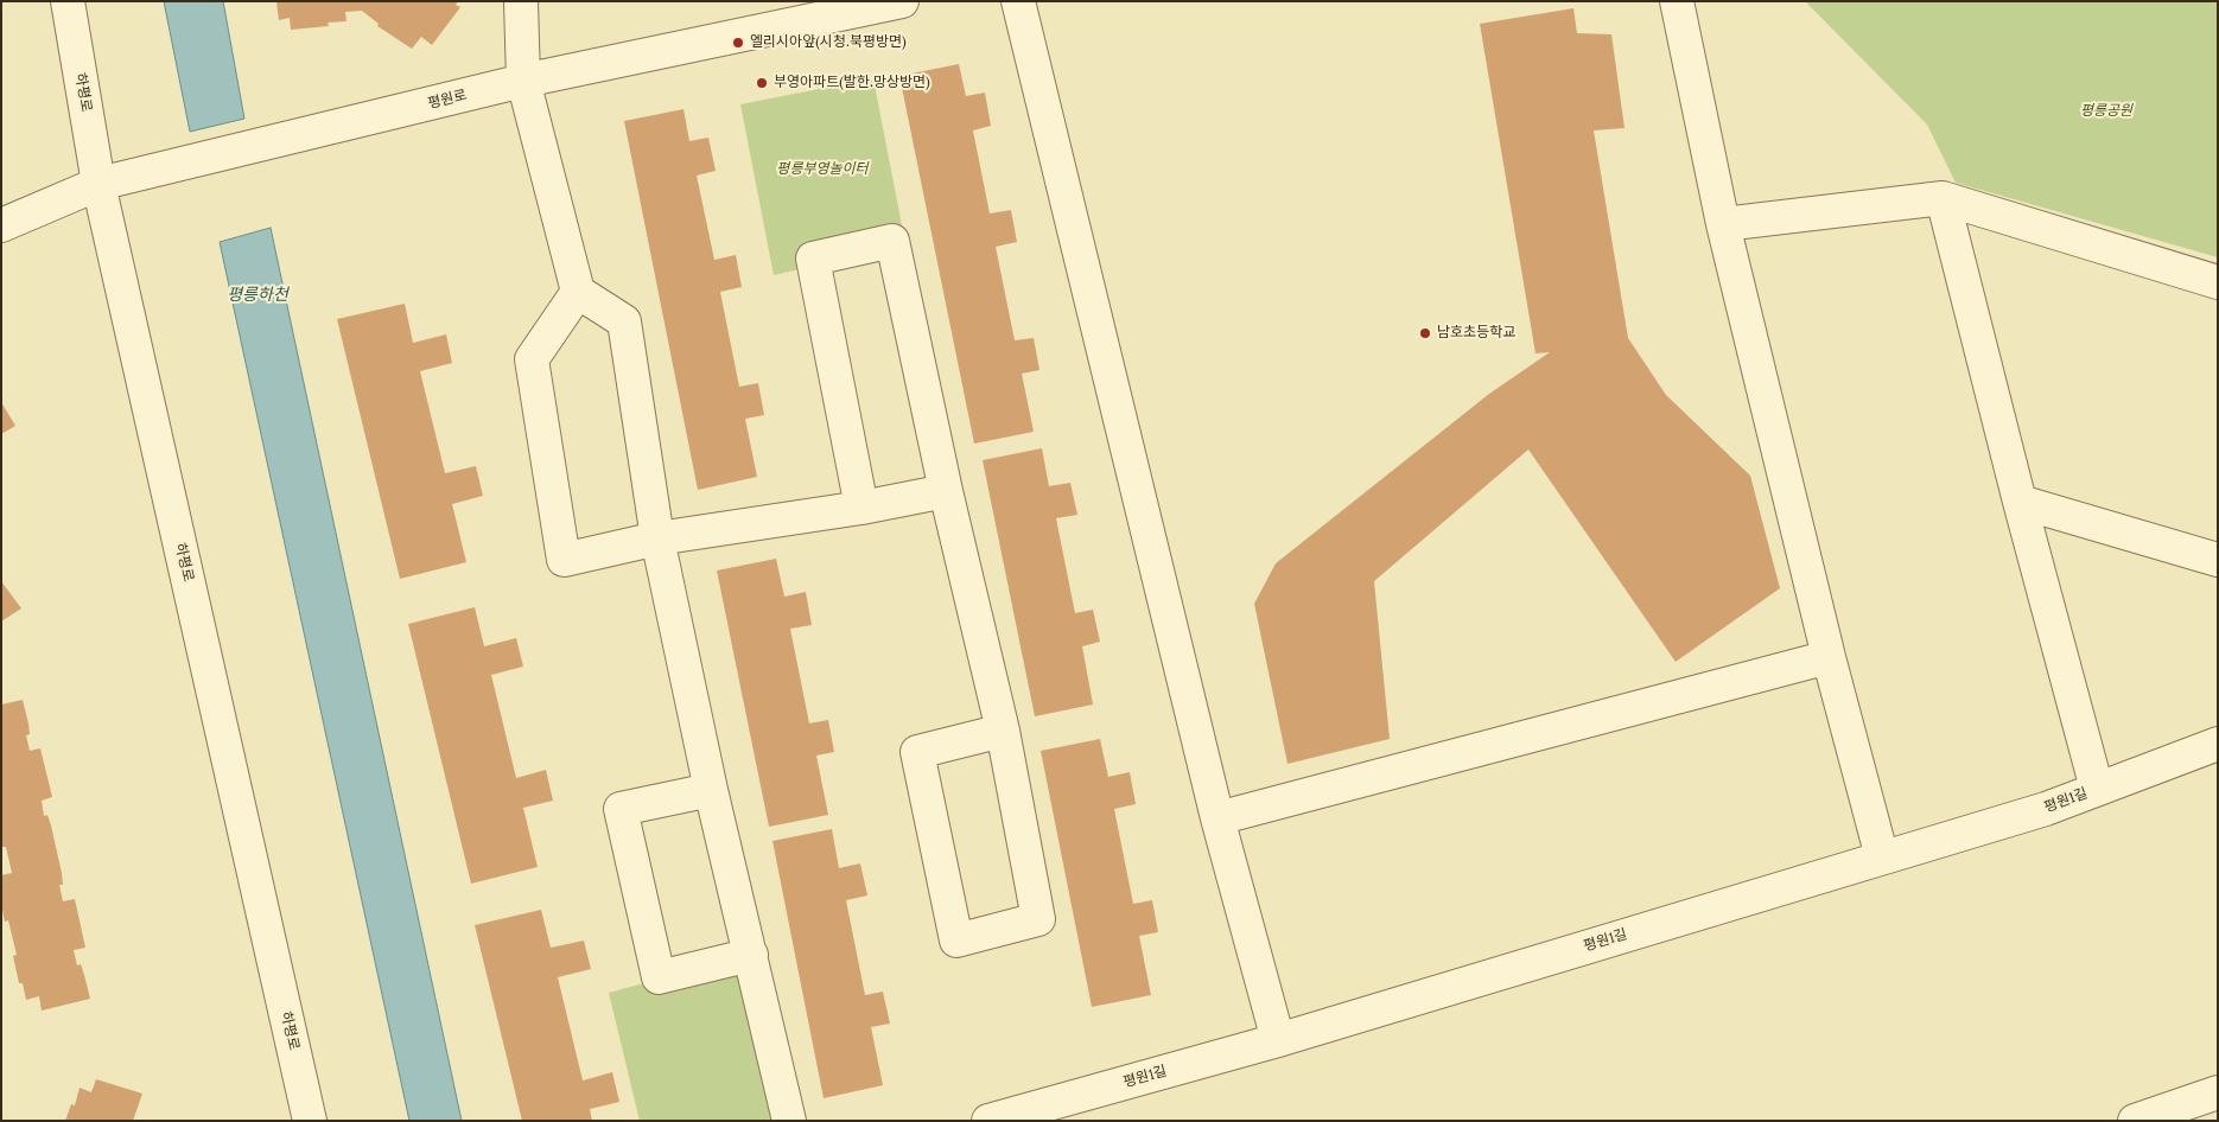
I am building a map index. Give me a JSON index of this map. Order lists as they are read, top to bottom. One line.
{"streets":{"street":["하평로","평원로","평원1길"]},"crossings":[["하평로","평원로"]],"water":["평릉하천"],"parks":["평릉공원","평릉부영놀이터"],"places":["엘리시아앞(시청.북평방면)","부영아파트(발한.망상방면)","남호초등학교"]}
